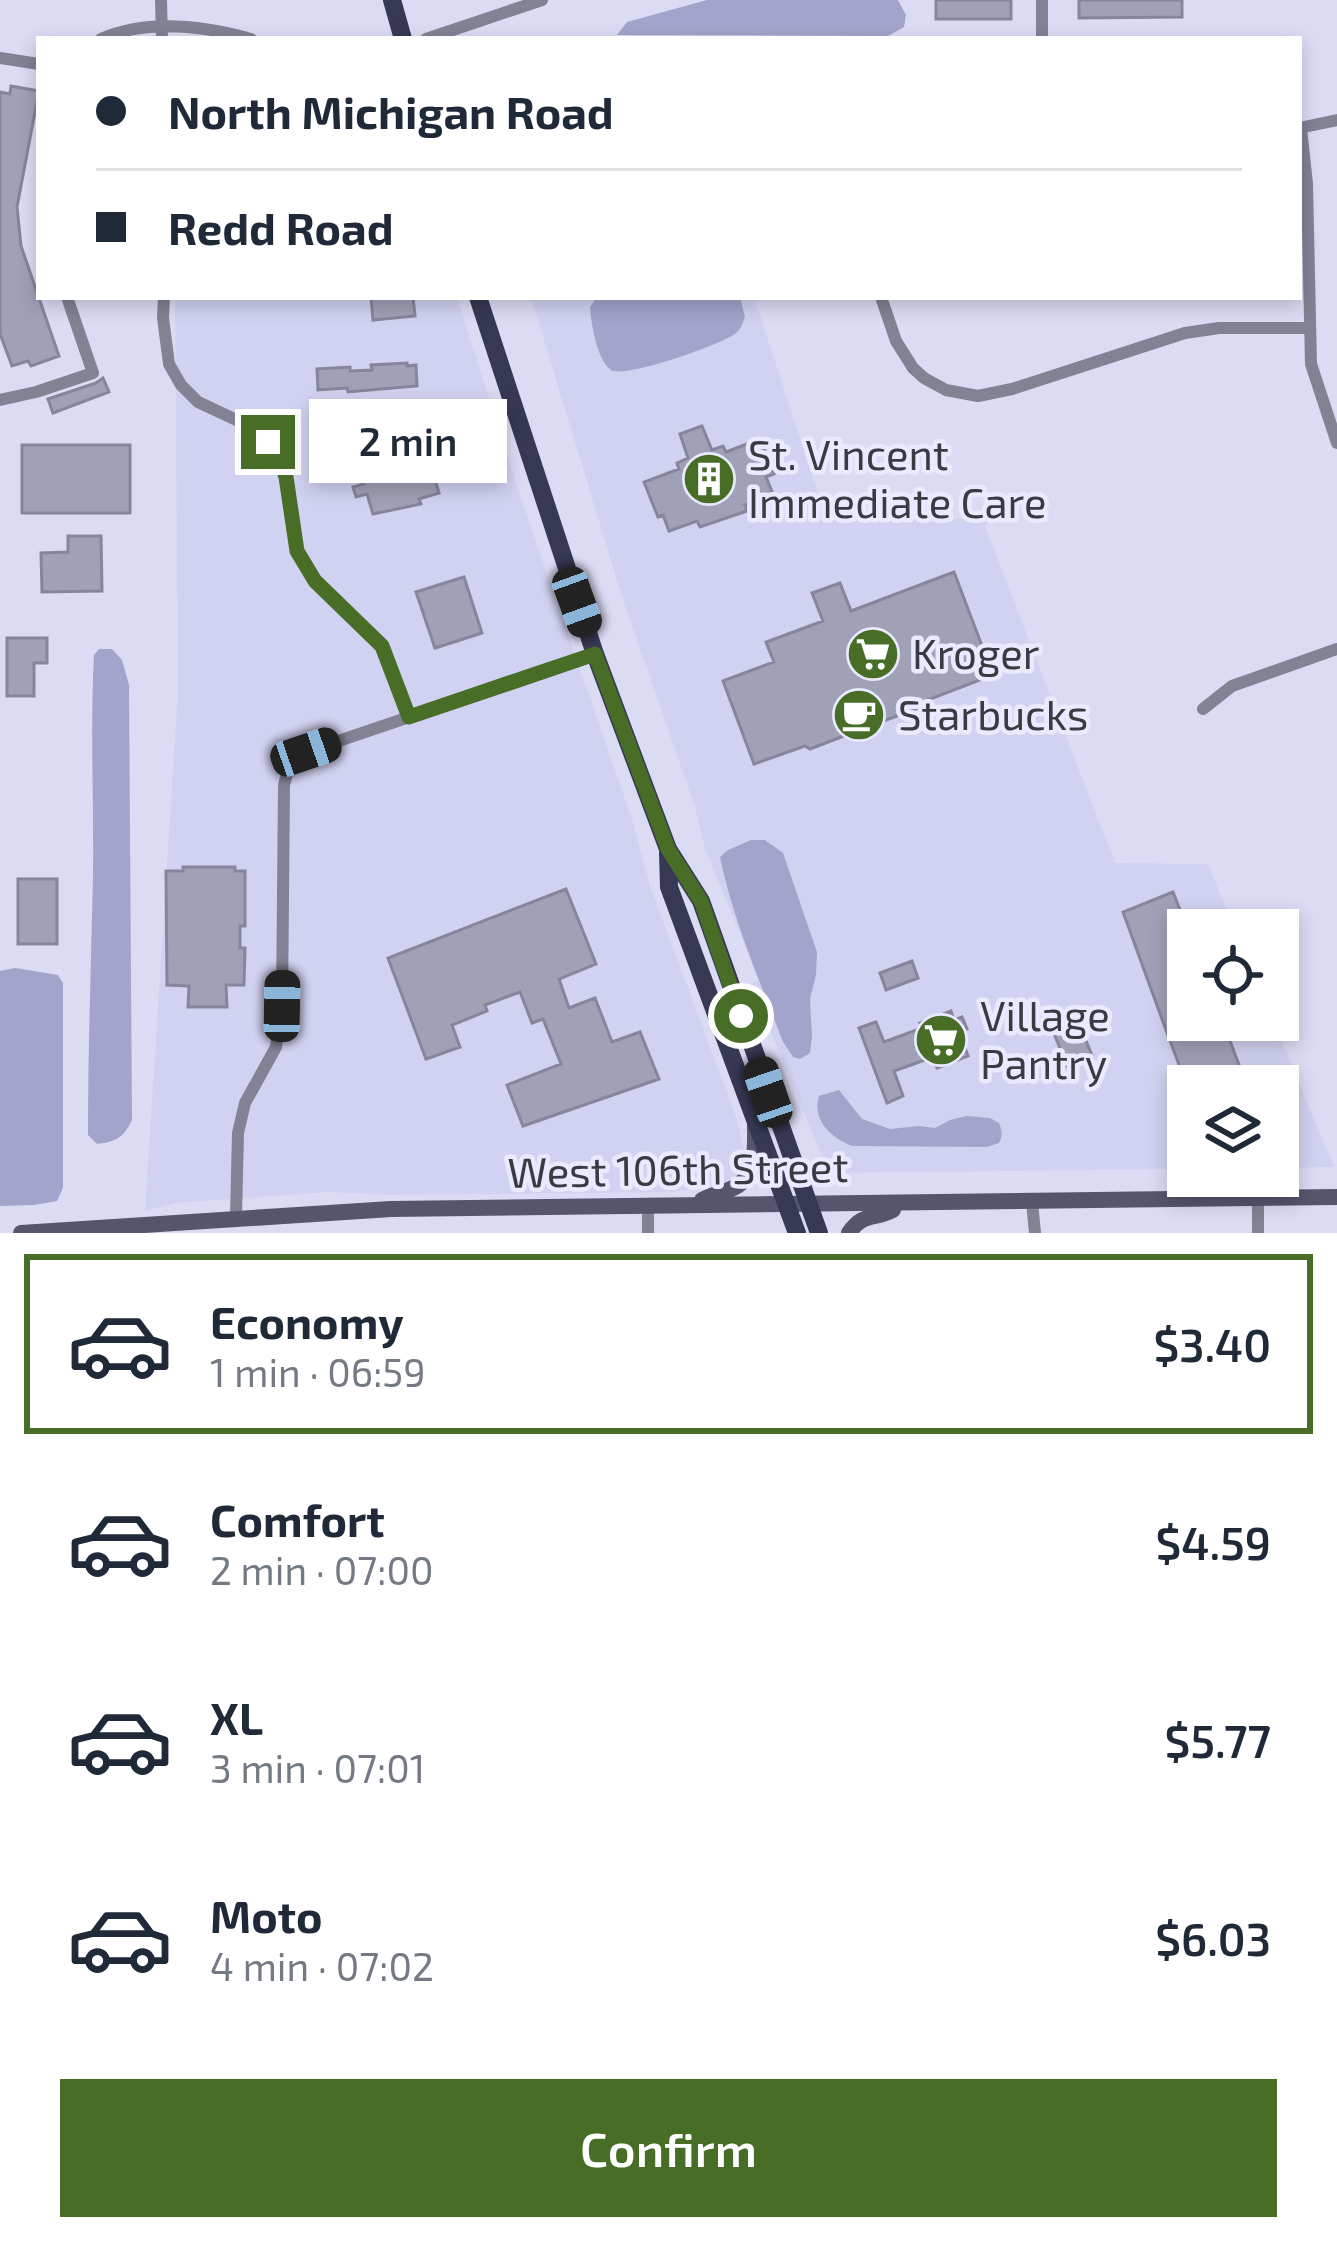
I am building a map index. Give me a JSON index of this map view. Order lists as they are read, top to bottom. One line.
{"streets":{"street":["West 106th Street"]},"places":{"building":["St. Vincent Immediate Care"],"supermarket":["Kroger","Village Pantry"],"cafe":["Starbucks"]},"page":{"banner":["North Michigan Road","Redd Road"],"bubble":"2 min","list":[{"name":"Economy","note":"1 min · 06:59","value":"$3.40"},{"name":"Comfort","note":"2 min · 07:00","value":"$4.59"},{"name":"XL","note":"3 min · 07:01","value":"$5.77"},{"name":"Moto","note":"4 min · 07:02","value":"$6.03"}],"buttons":"Confirm"}}
